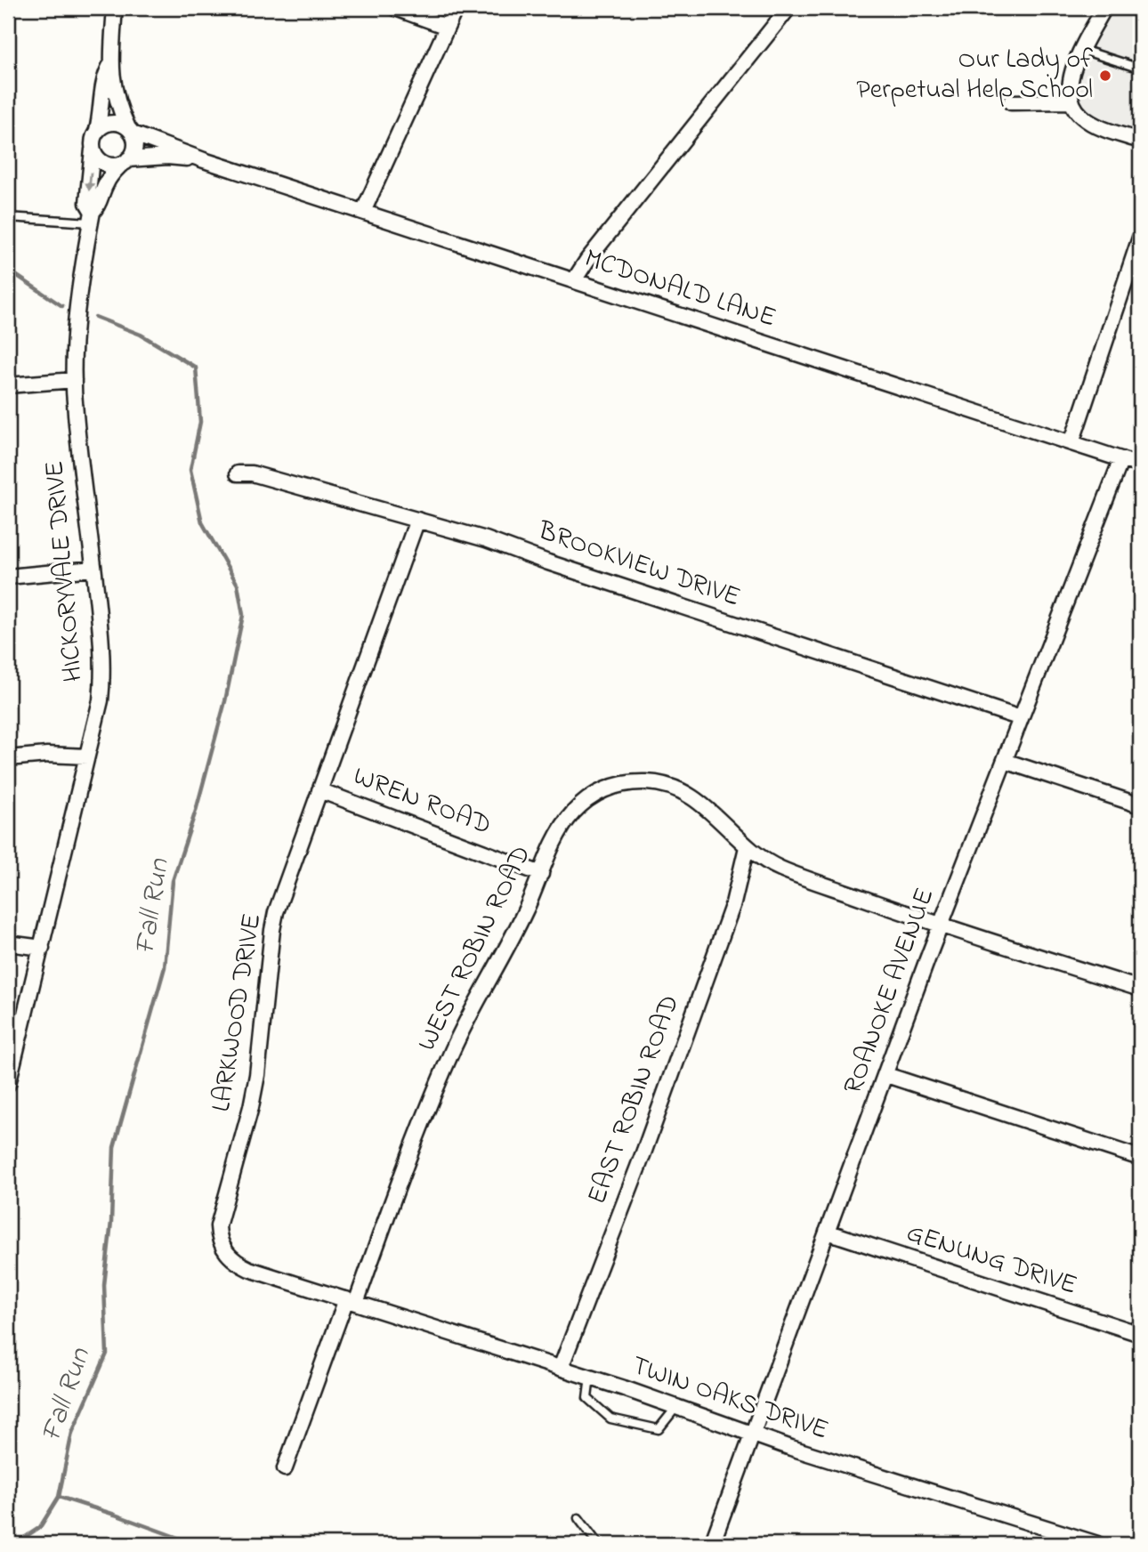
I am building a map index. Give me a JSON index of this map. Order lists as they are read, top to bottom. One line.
{"streets":{"street":["MCDONALD LANE","BROOKVIEW DRIVE","HICKORYVALE DRIVE","WREN ROAD","WEST ROBIN ROAD","ROANOKE AVENUE","LARKWOOD DRIVE","EAST ROBIN ROAD","GENUNG DRIVE","TWIN OAKS DRIVE"]},"crossings":[["MCDONALD LANE","ROANOKE AVENUE"],["BROOKVIEW DRIVE","ROANOKE AVENUE"],["BROOKVIEW DRIVE","LARKWOOD DRIVE"],["WREN ROAD","WEST ROBIN ROAD"],["WREN ROAD","LARKWOOD DRIVE"],["WEST ROBIN ROAD","ROANOKE AVENUE"],["WEST ROBIN ROAD","LARKWOOD DRIVE"],["WEST ROBIN ROAD","EAST ROBIN ROAD"],["WEST ROBIN ROAD","TWIN OAKS DRIVE"],["ROANOKE AVENUE","GENUNG DRIVE"],["ROANOKE AVENUE","TWIN OAKS DRIVE"],["LARKWOOD DRIVE","TWIN OAKS DRIVE"],["EAST ROBIN ROAD","TWIN OAKS DRIVE"]],"water":["Fall Run"],"places":["Our Lady of Perpetual Help School"]}
